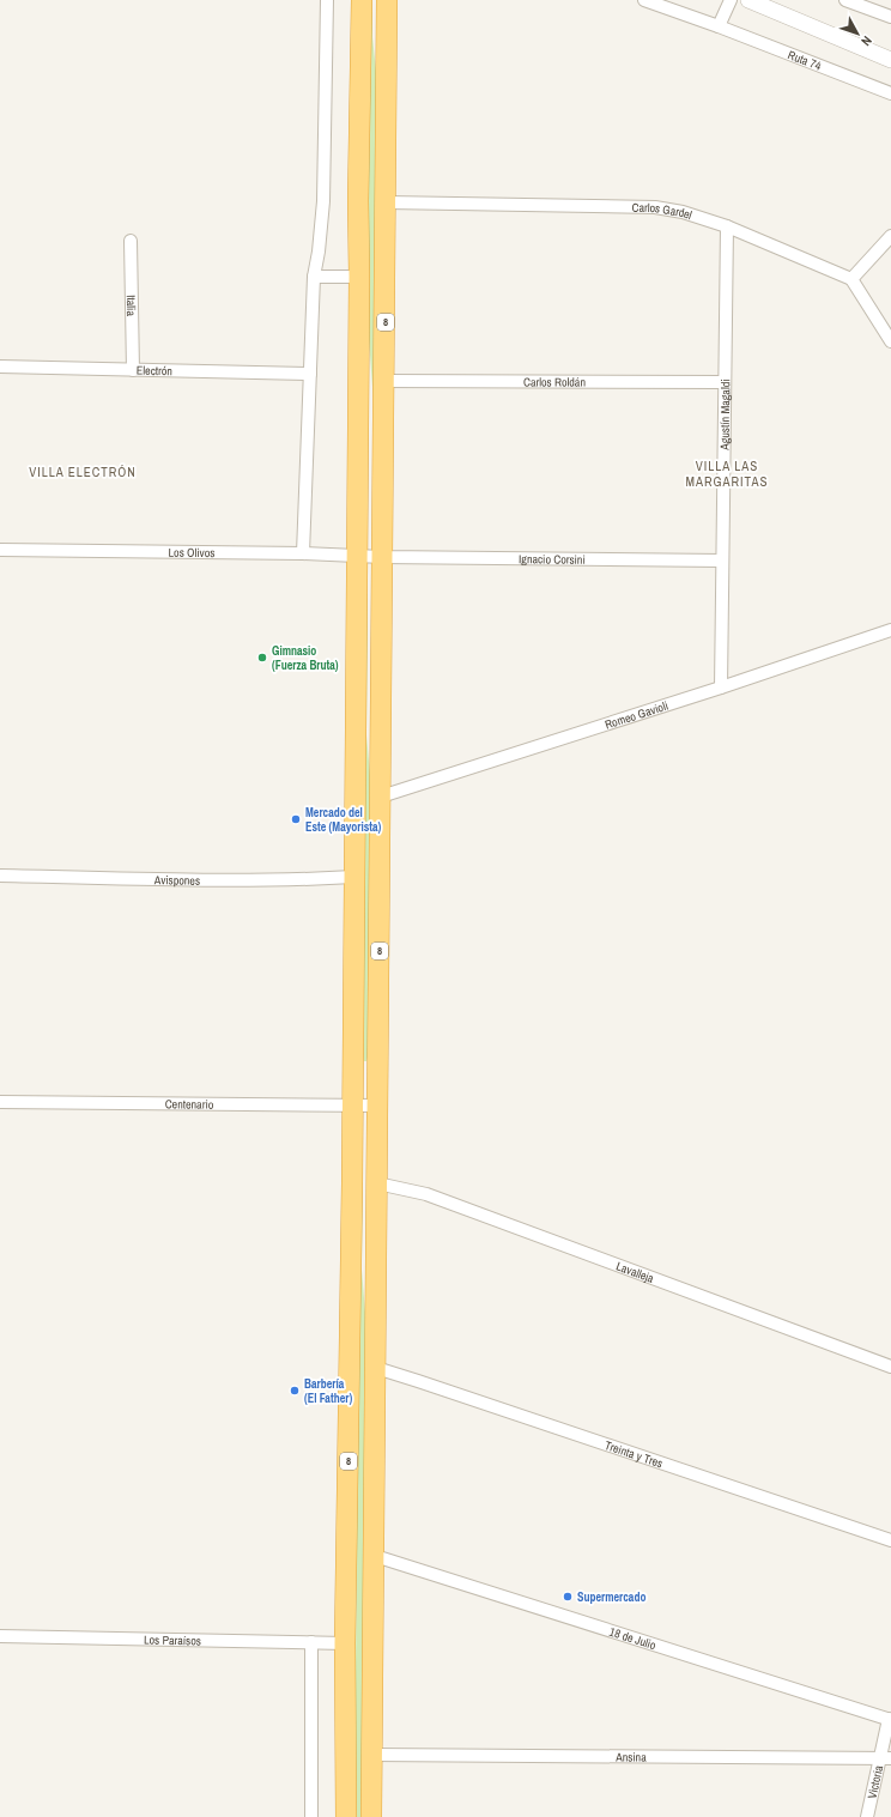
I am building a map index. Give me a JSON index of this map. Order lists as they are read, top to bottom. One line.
{"streets":{"highway":["8"],"street":["Ruta 74","Carlos Gardel","Italia","Electrón","Carlos Roldán","Agustín Magaldi","Los Olivos","Ignacio Corsini","Romeo Gavioli","Avispones","Centenario","Lavalleja","Treinta y Tres","18 de Julio","Los Paraísos","Ansina","Victoria"]},"crossings":[["Carlos Gardel","8"],["Carlos Gardel","Agustín Magaldi"],["Italia","Electrón"],["8","Carlos Roldán"],["8","Los Olivos"],["8","Ignacio Corsini"],["8","Romeo Gavioli"],["8","Avispones"],["8","Centenario"],["8","Lavalleja"],["8","Treinta y Tres"],["8","18 de Julio"],["8","Los Paraísos"],["8","Ansina"],["Carlos Roldán","Agustín Magaldi"],["Agustín Magaldi","Ignacio Corsini"],["Agustín Magaldi","Romeo Gavioli"],["Los Olivos","Ignacio Corsini"],["18 de Julio","Victoria"],["Ansina","Victoria"]],"districts":["VILLA LAS MARGARITAS","VILLA ELECTRÓN"],"places":["Gimnasio (Fuerza Bruta)","Mercado del Este (Mayorista)","Barbería (El Father)","Supermercado"],"north":"bottom right"}
